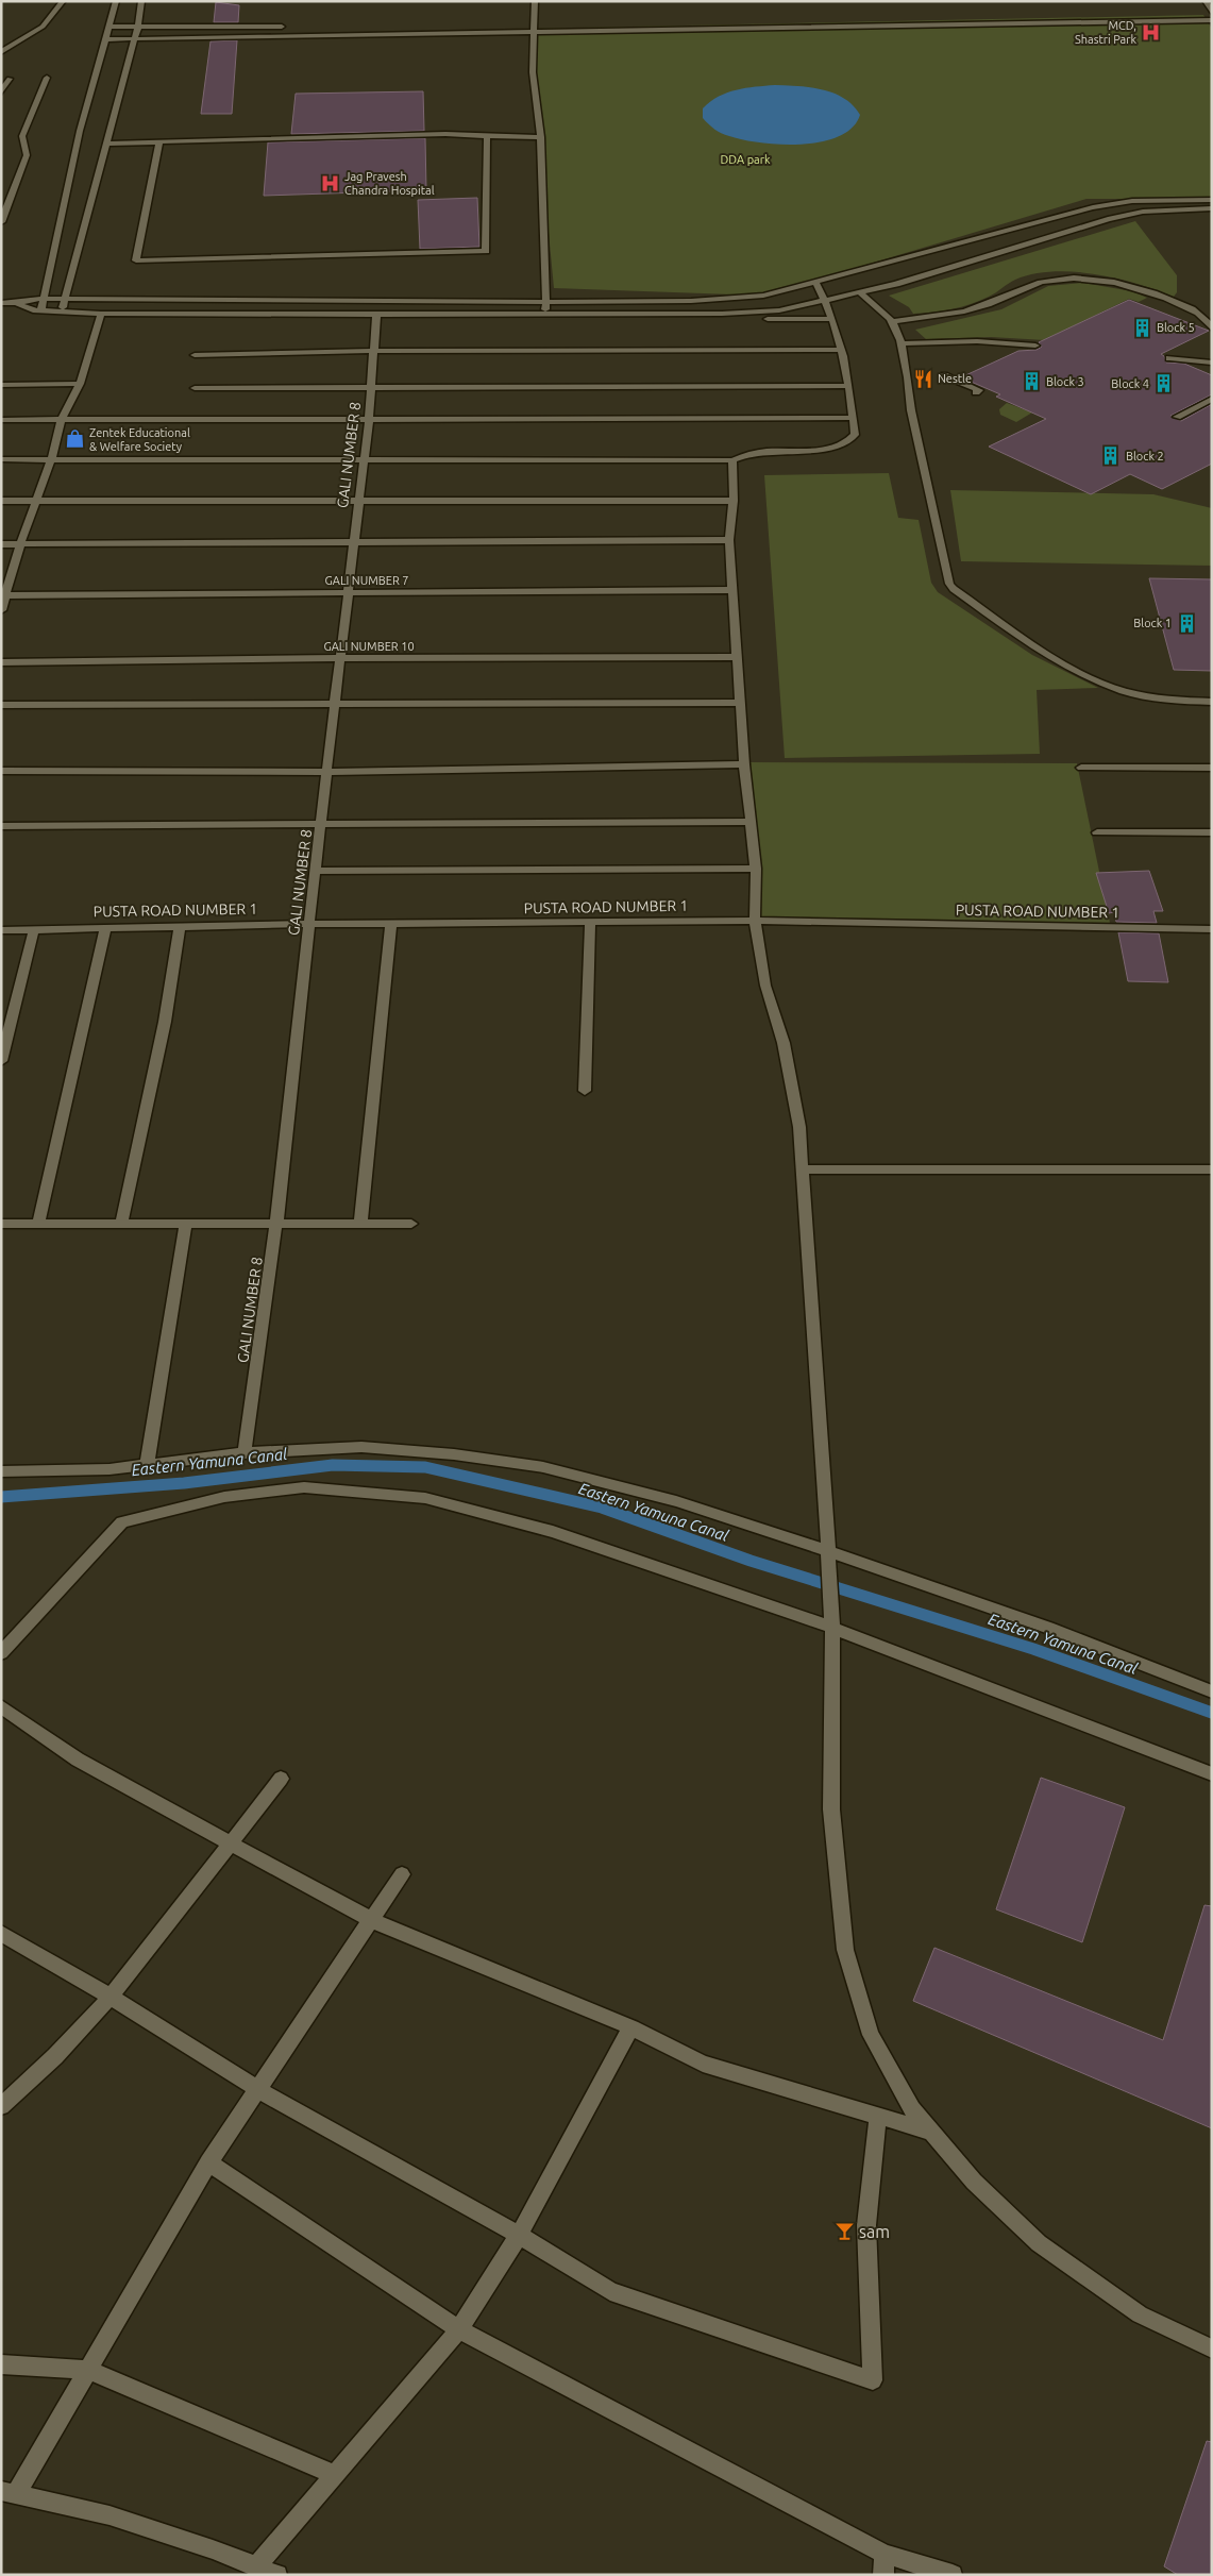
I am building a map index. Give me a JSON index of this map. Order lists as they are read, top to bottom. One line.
{"streets":{"street":["GALI NUMBER 8","GALI NUMBER 7","GALI NUMBER 10","PUSTA ROAD NUMBER 1"]},"crossings":[["GALI NUMBER 8","GALI NUMBER 7"],["GALI NUMBER 8","GALI NUMBER 10"],["GALI NUMBER 8","PUSTA ROAD NUMBER 1"]],"water":["Eastern Yamuna Canal"],"parks":["DDA park"],"places":{"hospital":["MCD, Shastri Park","Jag Pravesh Chandra Hospital"],"building":["Block 5","Block 3","Block 4","Block 2","Block 1"],"restaurant":["Nestle"],"shop":["Zentek Educational & Welfare Society"],"bar":["sam"]}}
